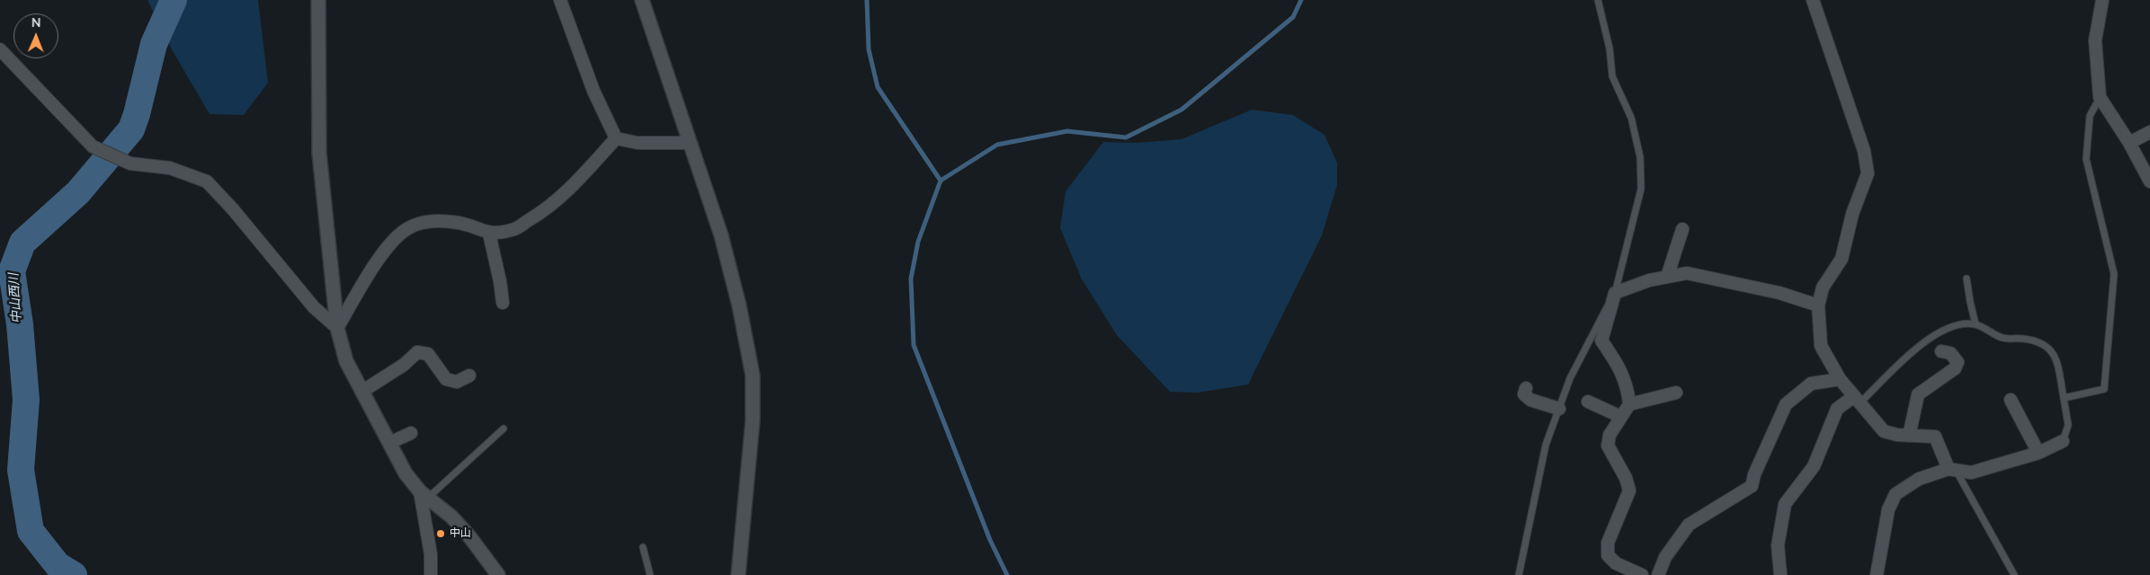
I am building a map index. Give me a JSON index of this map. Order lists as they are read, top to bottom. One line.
{"water":["中山西川"],"places":["中山"],"north":"top"}
